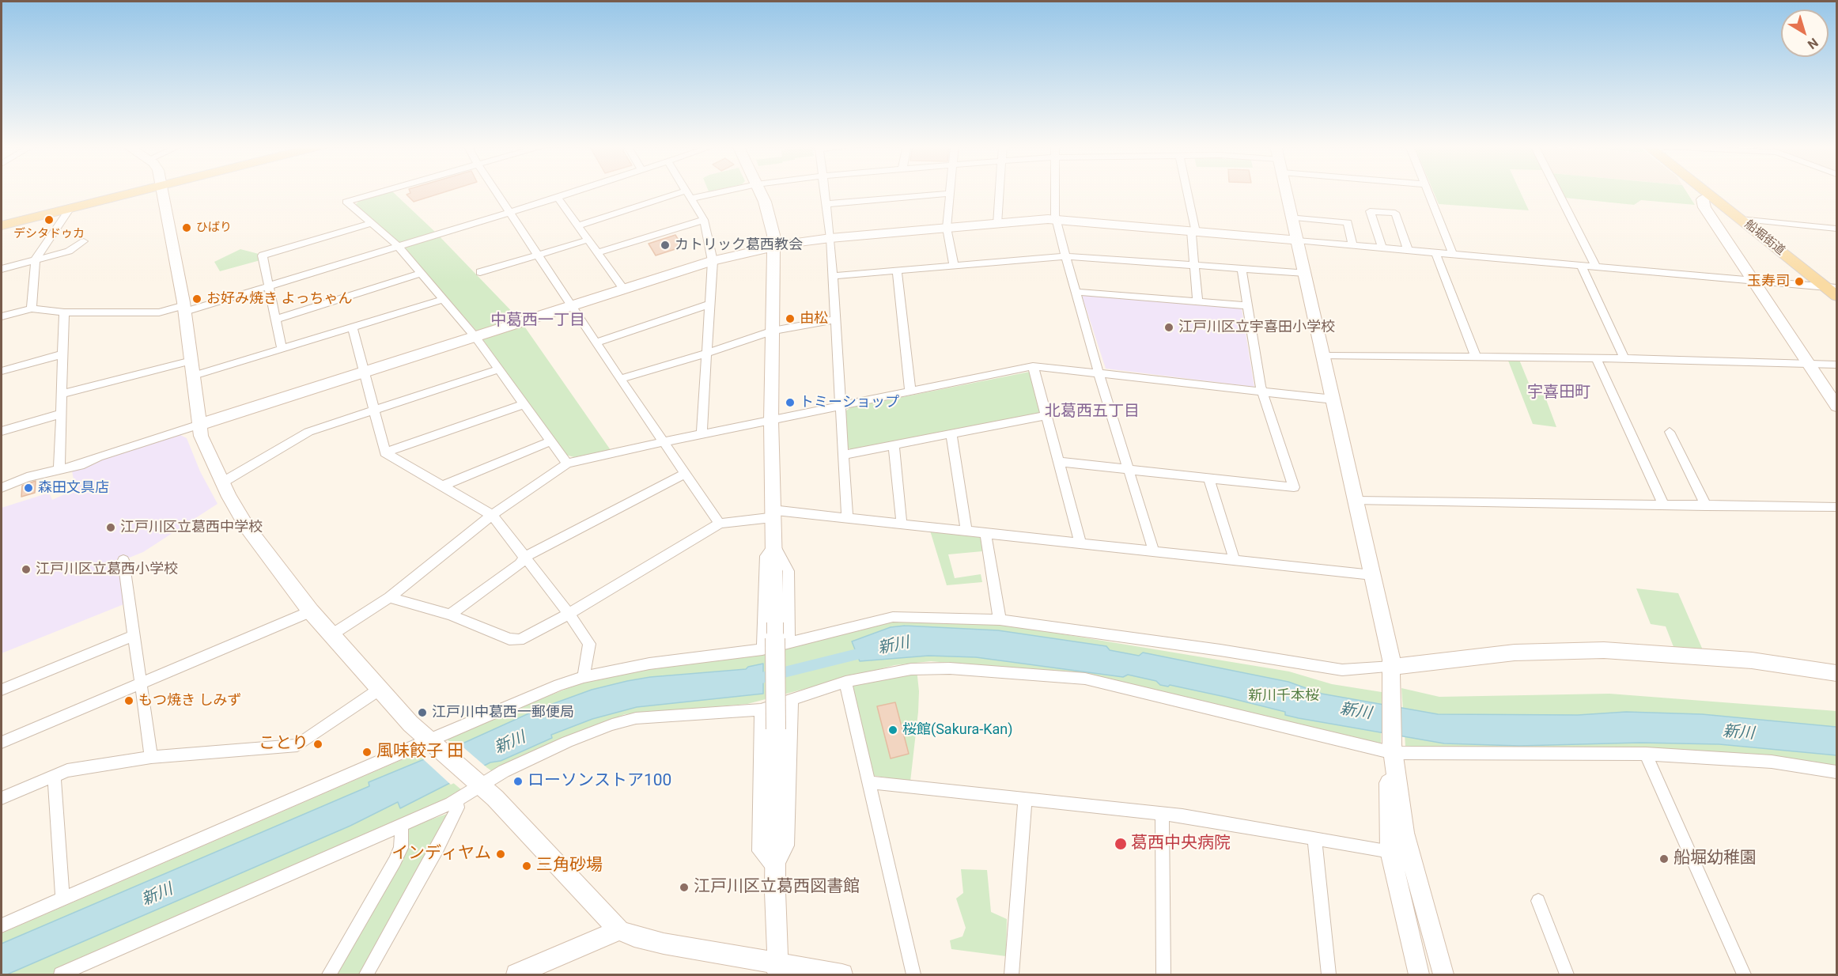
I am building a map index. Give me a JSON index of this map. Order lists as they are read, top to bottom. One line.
{"streets":{"main road":["船堀街道"]},"districts":["中葛西一丁目","宇喜田町","北葛西五丁目"],"water":["新川"],"parks":["新川千本桜"],"places":["デシタドゥカ","ひばり","カトリック葛西教会","玉寿司","お好み焼き よっちゃん","由松","江戸川区立宇喜田小学校","トミーショップ","森田文具店","江戸川区立葛西中学校","江戸川区立葛西小学校","もつ焼き しみず","江戸川中葛西一郵便局","桜館(Sakura-Kan)","ことり","風味餃子 田","ローソンストア100","葛西中央病院","インディヤム","船堀幼稚園","三角砂場","江戸川区立葛西図書館"],"north":"bottom right"}
